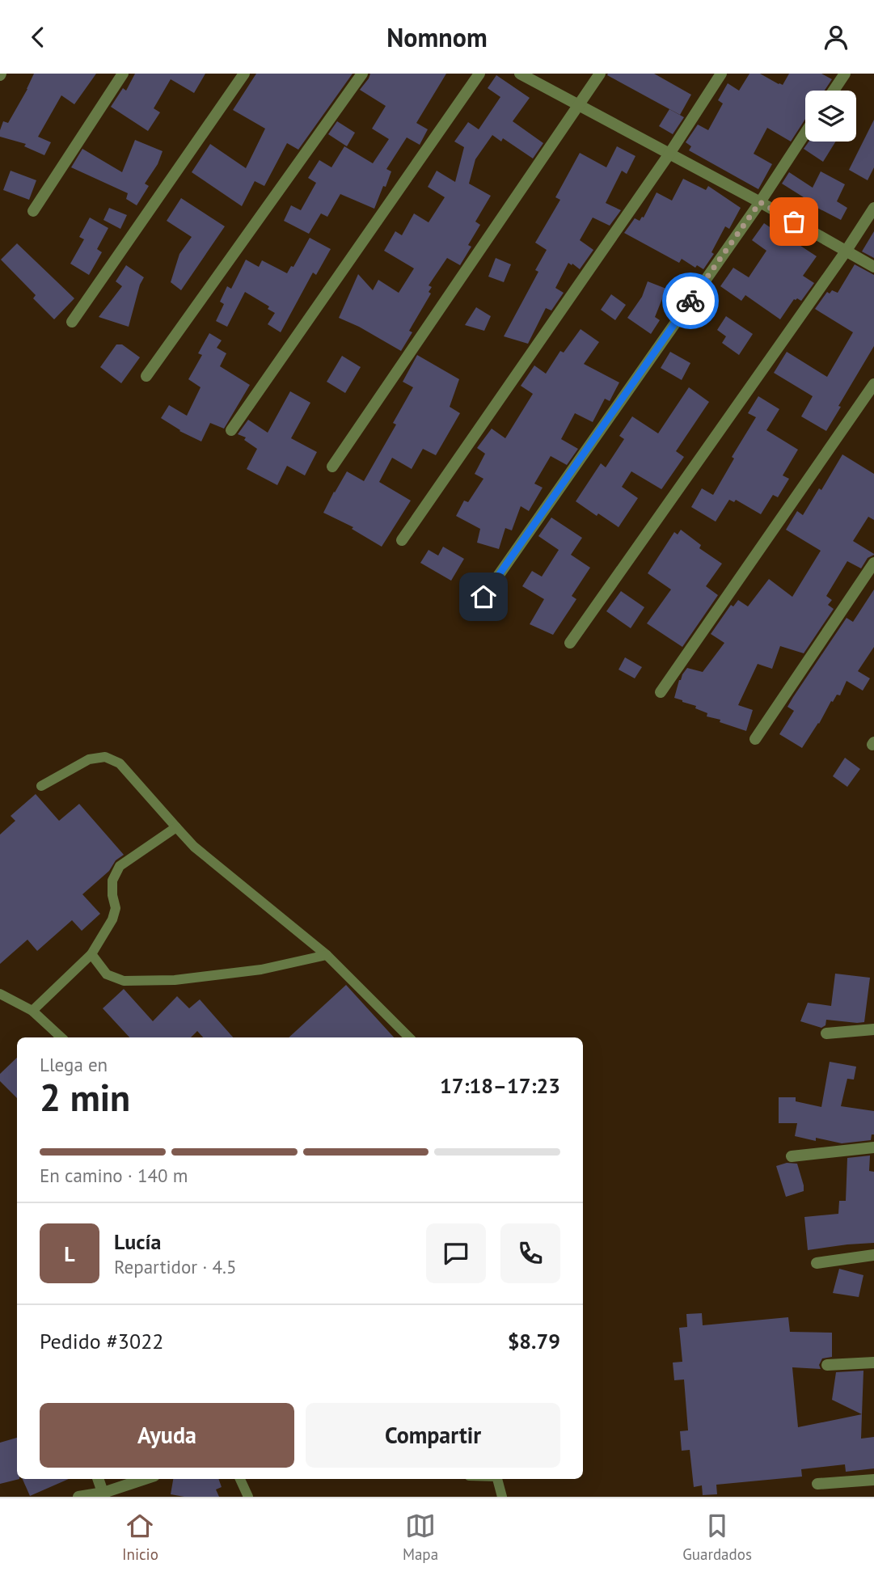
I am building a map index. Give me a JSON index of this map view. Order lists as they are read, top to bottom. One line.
{"page":{"header":"Nomnom","heading":["2 min","Llega en","17:18–17:23"],"panel":["Lucía","Repartidor · 4.5","Pedido #3022","$8.79"],"bar":"En camino · 140 m","round":"L","buttons":["Ayuda","Compartir"],"tabs":["Inicio","Mapa","Guardados"]}}
